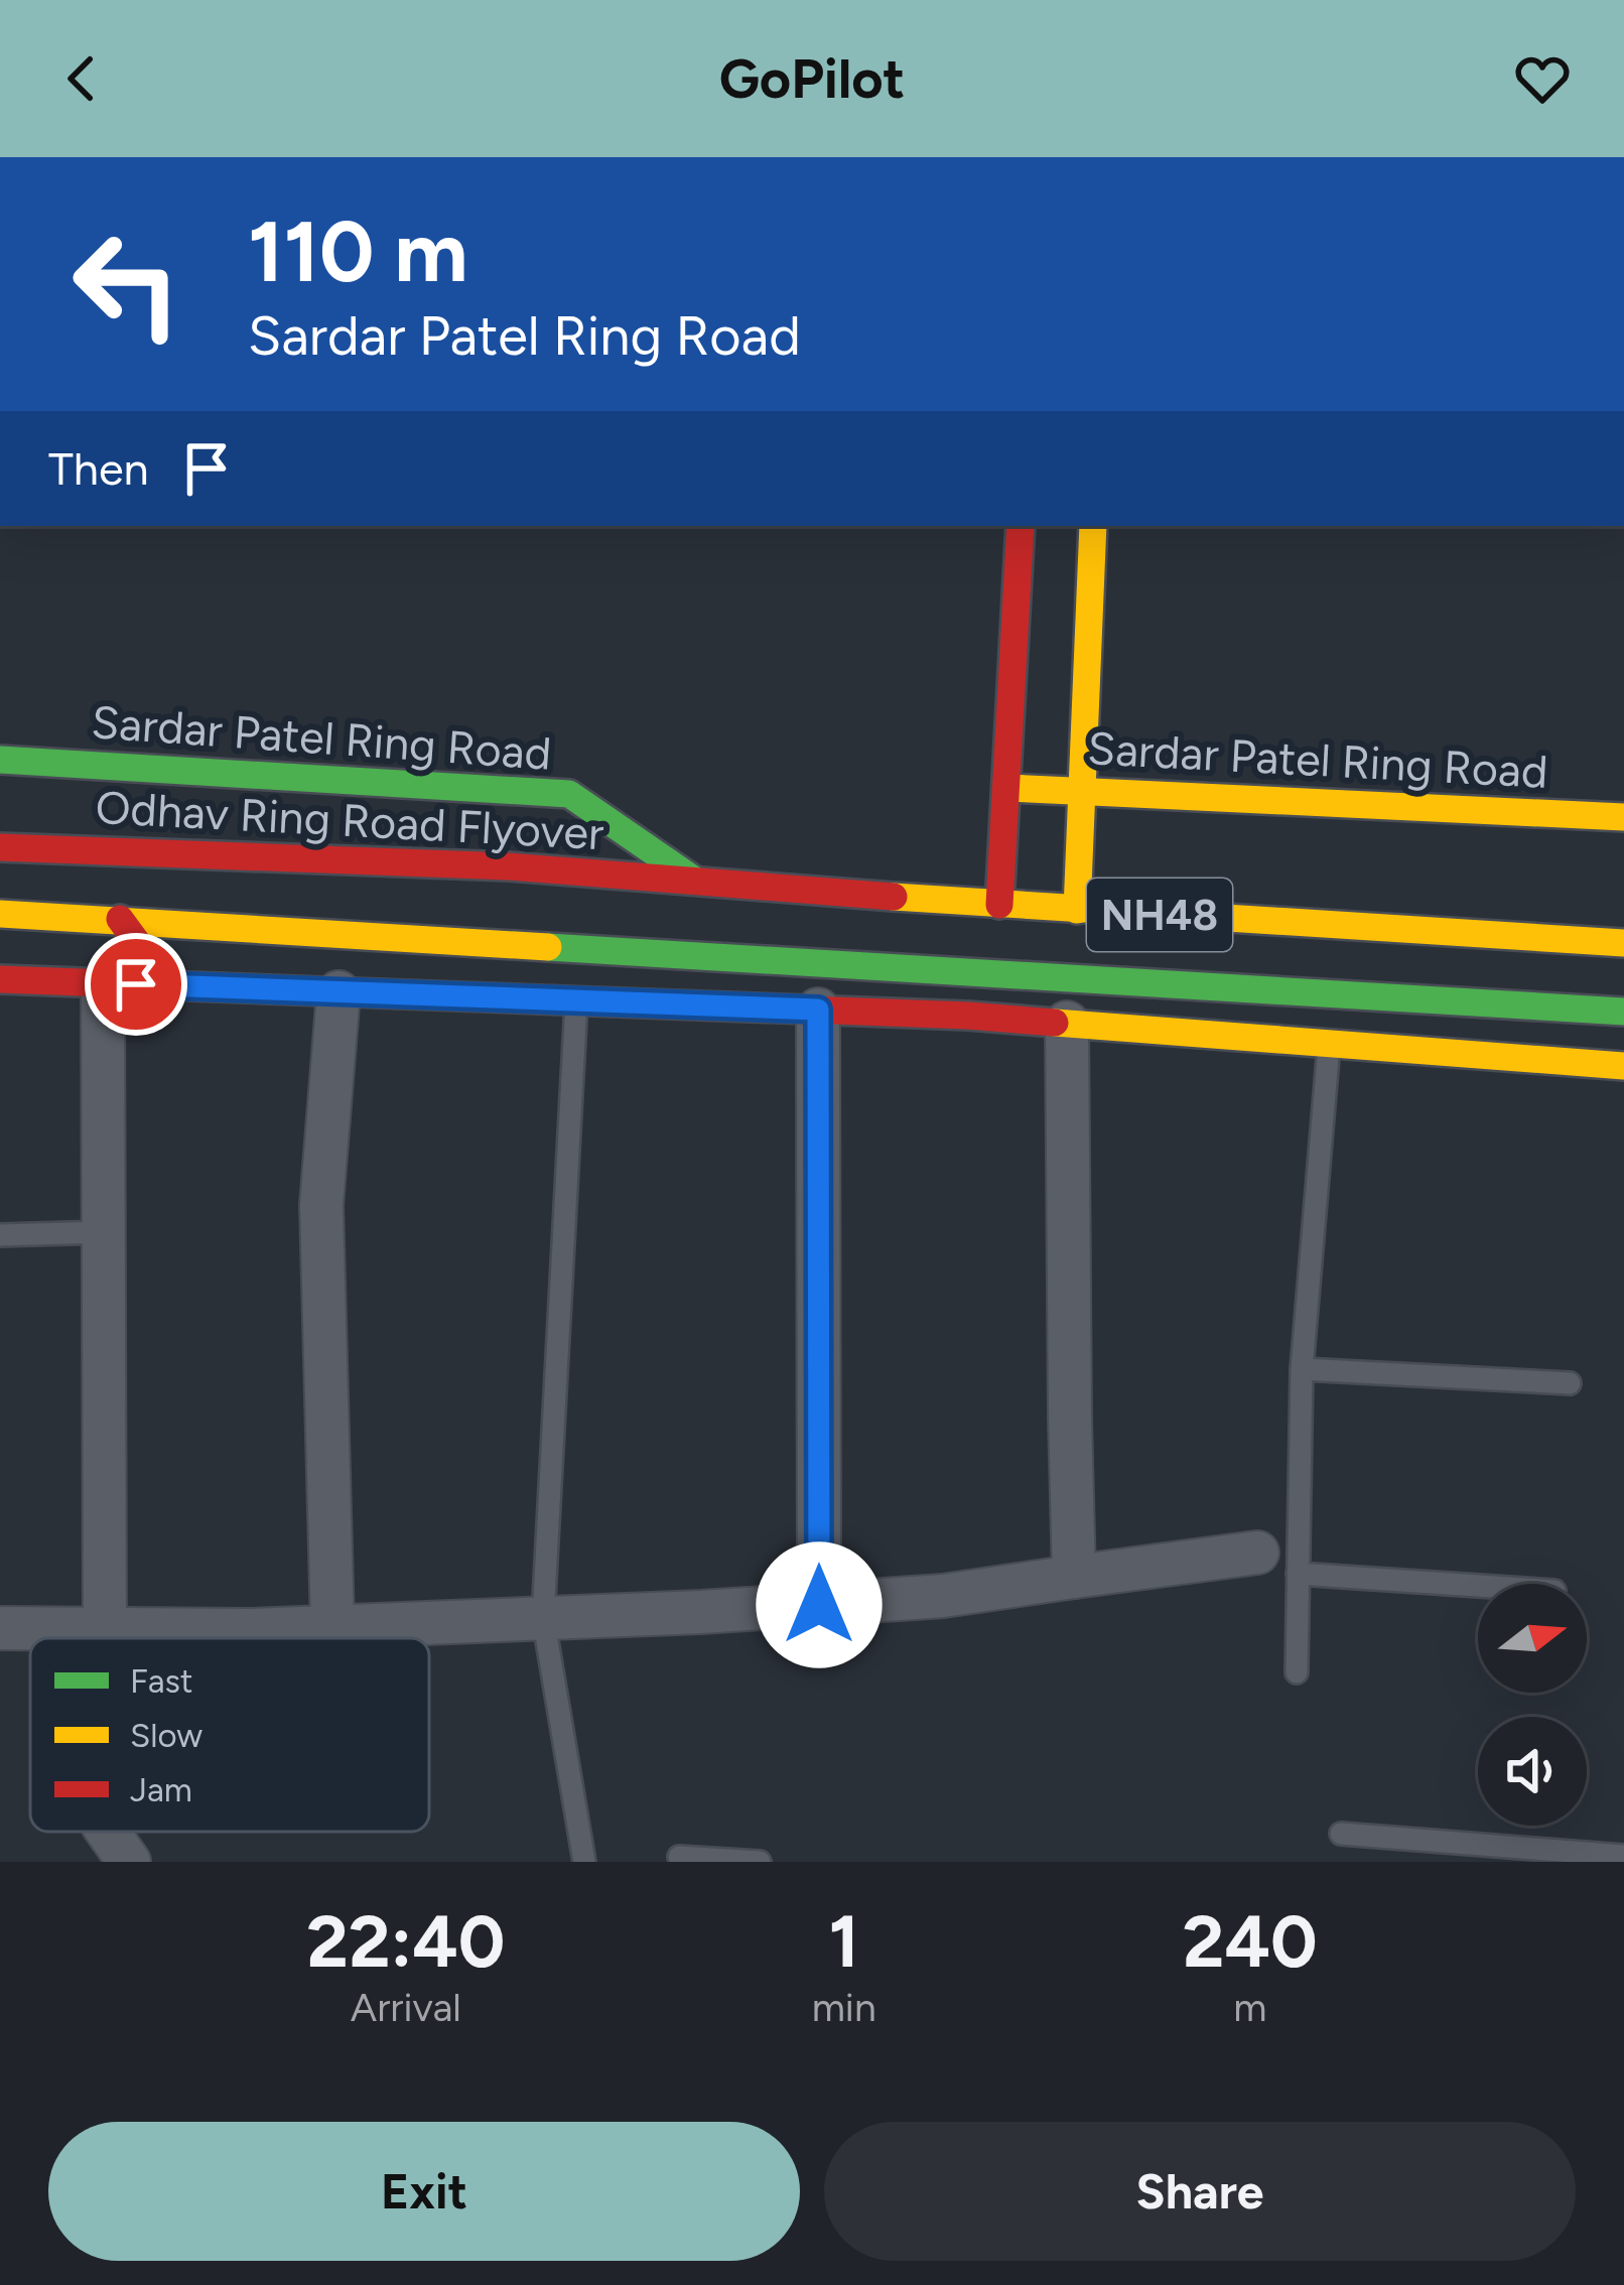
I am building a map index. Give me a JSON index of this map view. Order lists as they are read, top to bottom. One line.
{"streets":{"main road":["Sardar Patel Ring Road","Odhav Ring Road Flyover","NH48"]},"crossings":[["Sardar Patel Ring Road","Odhav Ring Road Flyover"],["Sardar Patel Ring Road","NH48"],["Odhav Ring Road Flyover","NH48"]],"legend":["Fast","Slow","Jam"],"north":"right","page":{"header":"GoPilot","turn":["110 m","Sardar Patel Ring Road"],"then":"Then","eta":["22:40","Arrival","1","min","240","m"],"buttons":["Exit","Share"]}}
